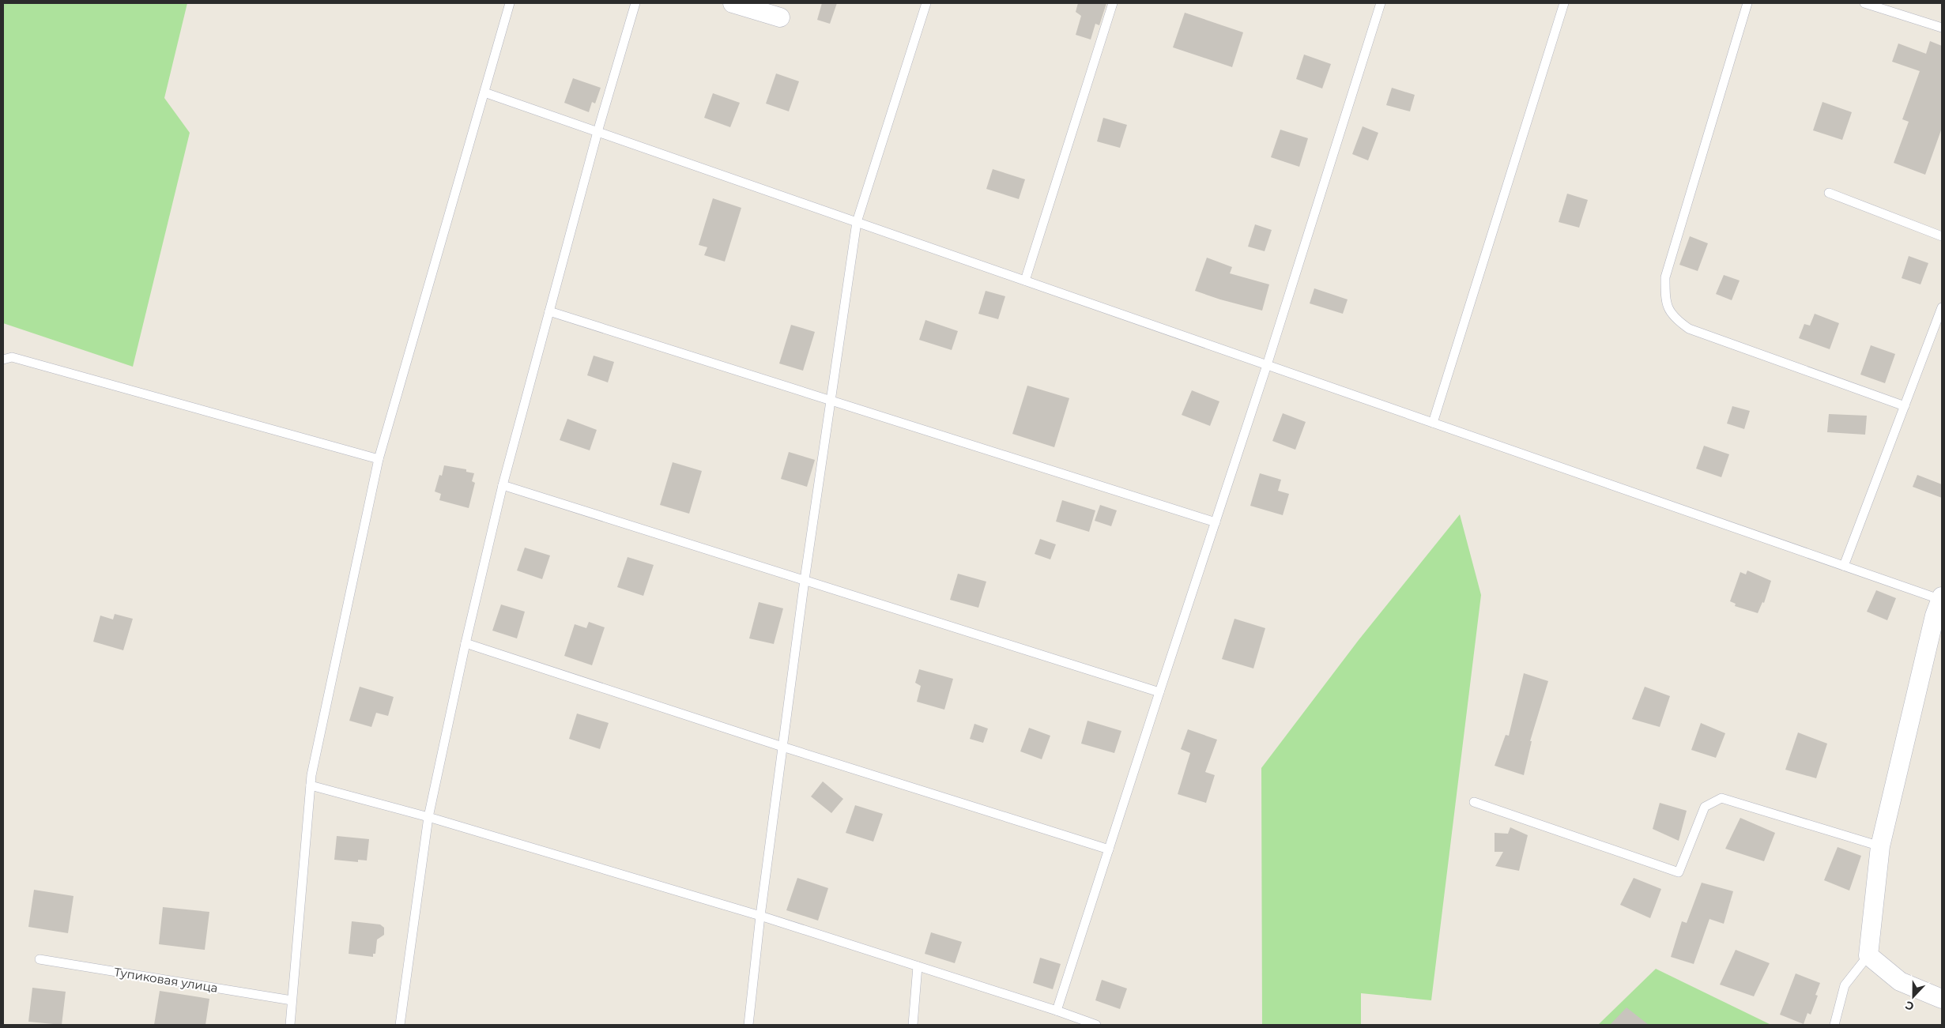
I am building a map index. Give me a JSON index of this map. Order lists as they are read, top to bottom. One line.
{"streets":{"lane":["Тупиковая улица"]},"north":"bottom"}
